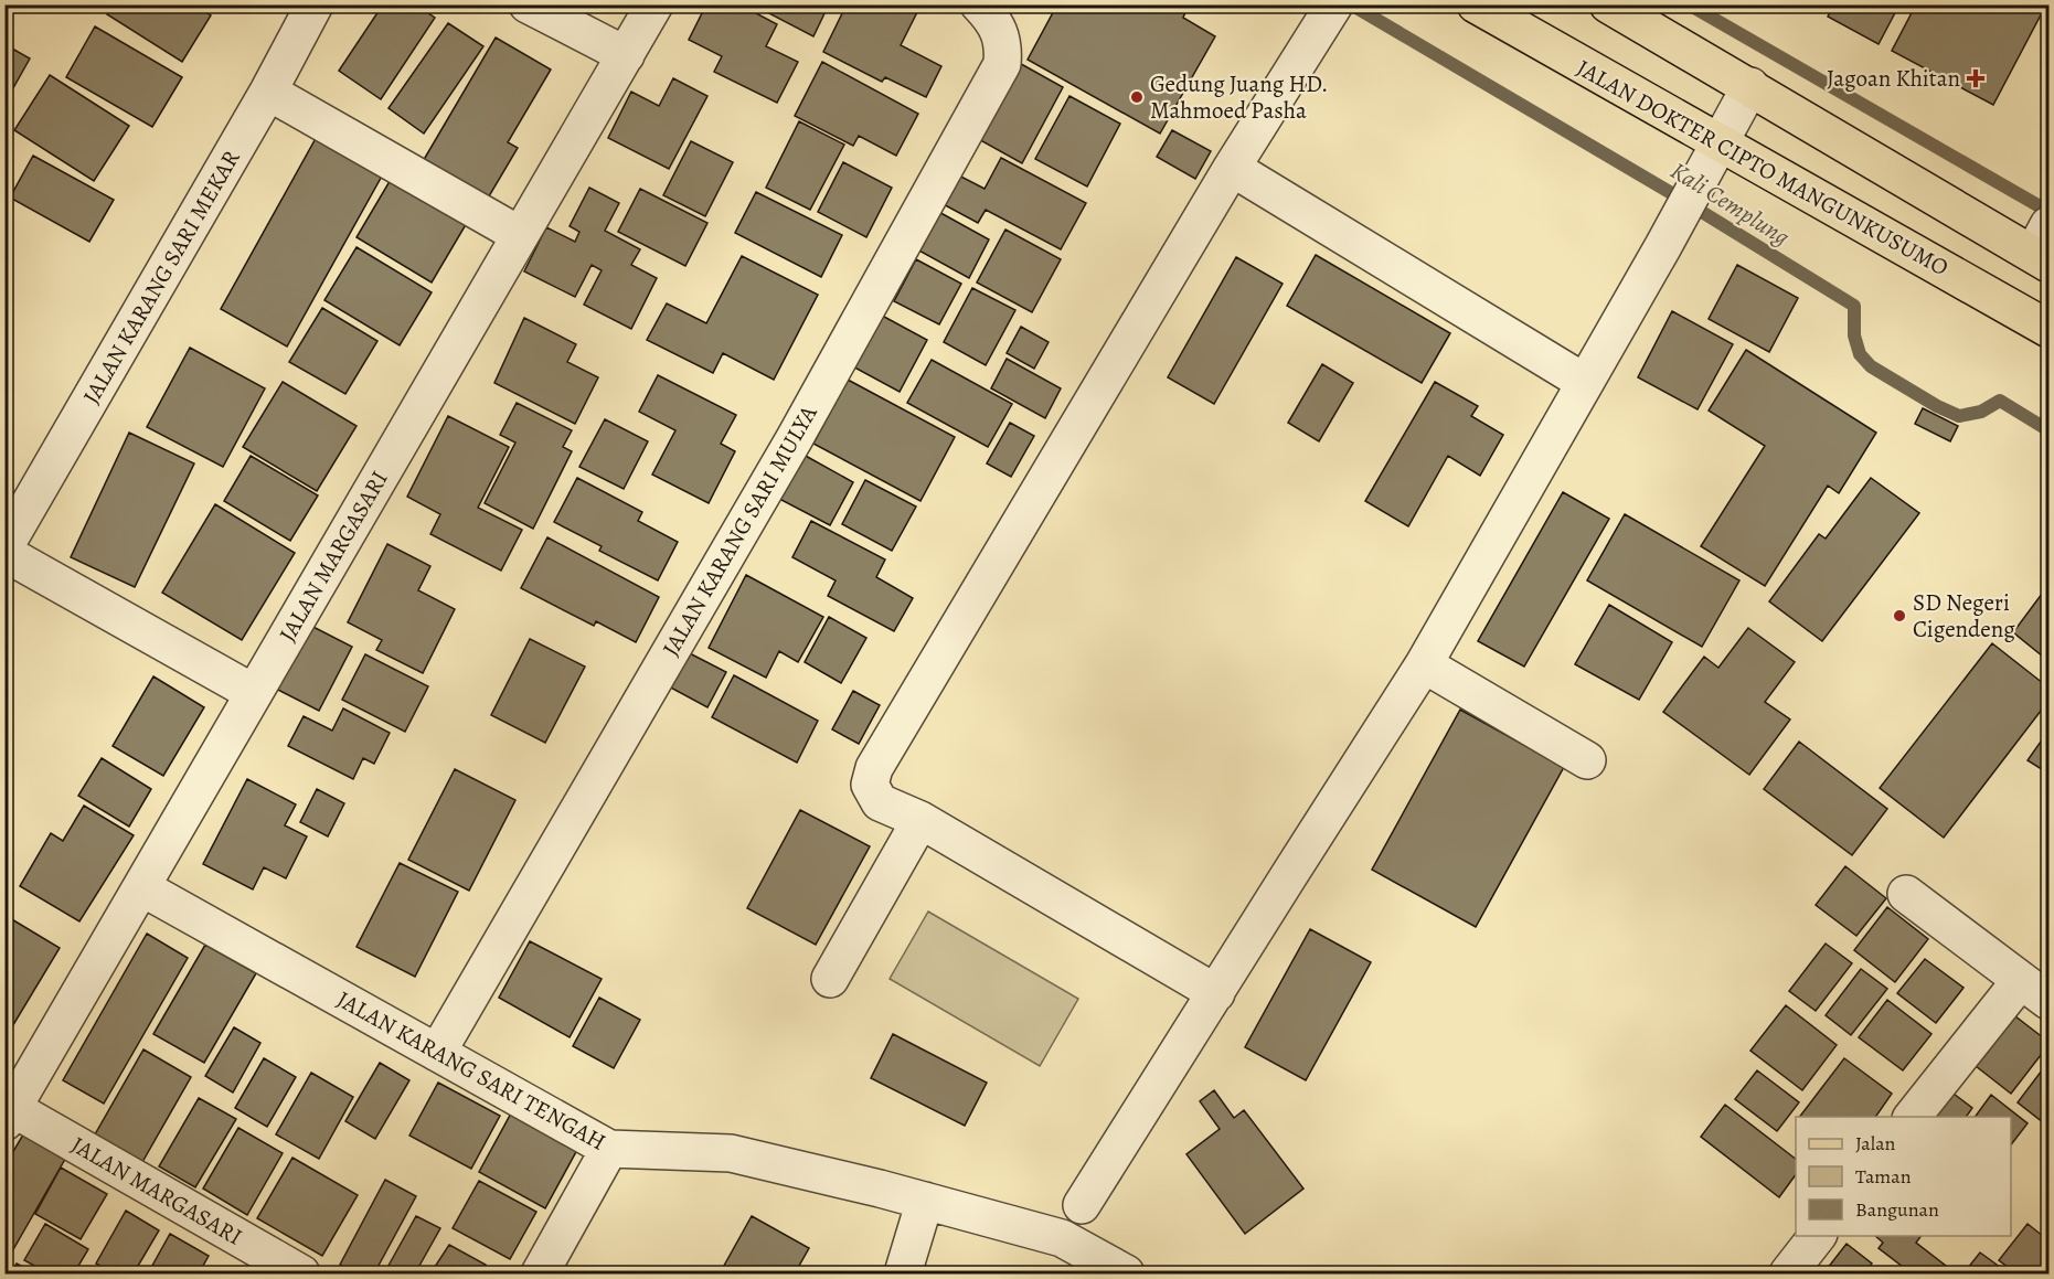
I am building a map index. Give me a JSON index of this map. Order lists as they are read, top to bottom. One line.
{"streets":{"main road":["JALAN DOKTER CIPTO MANGUNKUSUMO"],"street":["JALAN KARANG SARI MEKAR","JALAN KARANG SARI MULYA","JALAN MARGASARI","JALAN KARANG SARI TENGAH"]},"crossings":[["JALAN KARANG SARI MULYA","JALAN KARANG SARI TENGAH"],["JALAN MARGASARI","JALAN KARANG SARI TENGAH"]],"water":["Kali Cemplung"],"places":{"health":["Jagoan Khitan"],"other":["Gedung Juang HD. Mahmoed Pasha","SD Negeri Cigendeng"]},"legend":["Jalan","Taman","Bangunan"]}
